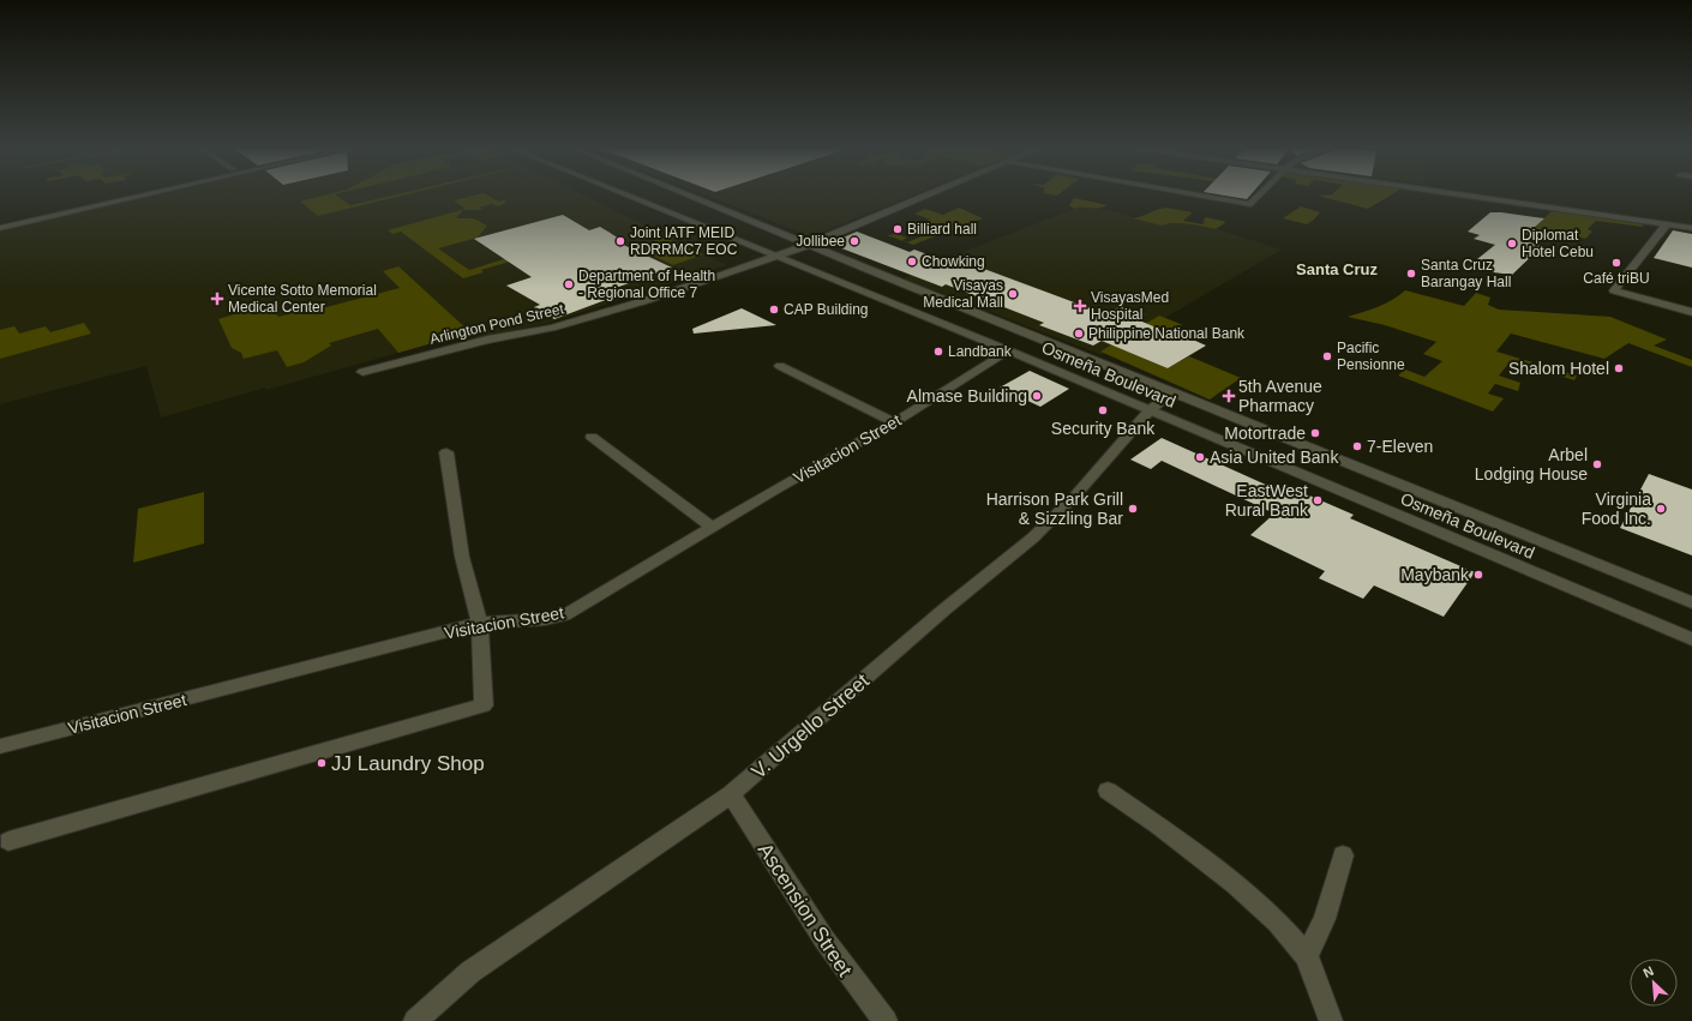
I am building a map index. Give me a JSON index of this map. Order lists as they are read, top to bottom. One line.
{"streets":{"street":["Arlington Pond Street","Osmeña Boulevard","Visitacion Street","V. Urgello Street","Ascension Street"]},"crossings":[["Arlington Pond Street","Osmeña Boulevard"],["Osmeña Boulevard","Visitacion Street"],["Osmeña Boulevard","V. Urgello Street"],["V. Urgello Street","Ascension Street"]],"districts":["Santa Cruz"],"places":{"other":["Billiard hall","Joint IATF MEID RDRRMC7 EOC","Jollibee","Diplomat Hotel Cebu","Chowking","Café triBU","Santa Cruz Barangay Hall","Department of Health - Regional Office 7","Visayas Medical Mall","CAP Building","Philippine National Bank","Landbank","Pacific Pensionne","Shalom Hotel","Almase Building","Security Bank","Motortrade","7-Eleven","Asia United Bank","Arbel Lodging House","EastWest Rural Bank","Harrison Park Grill & Sizzling Bar","Virginia Food Inc.","Maybank","JJ Laundry Shop"],"health":["Vicente Sotto Memorial Medical Center","VisayasMed Hospital","5th Avenue Pharmacy"]},"north":"top left"}
